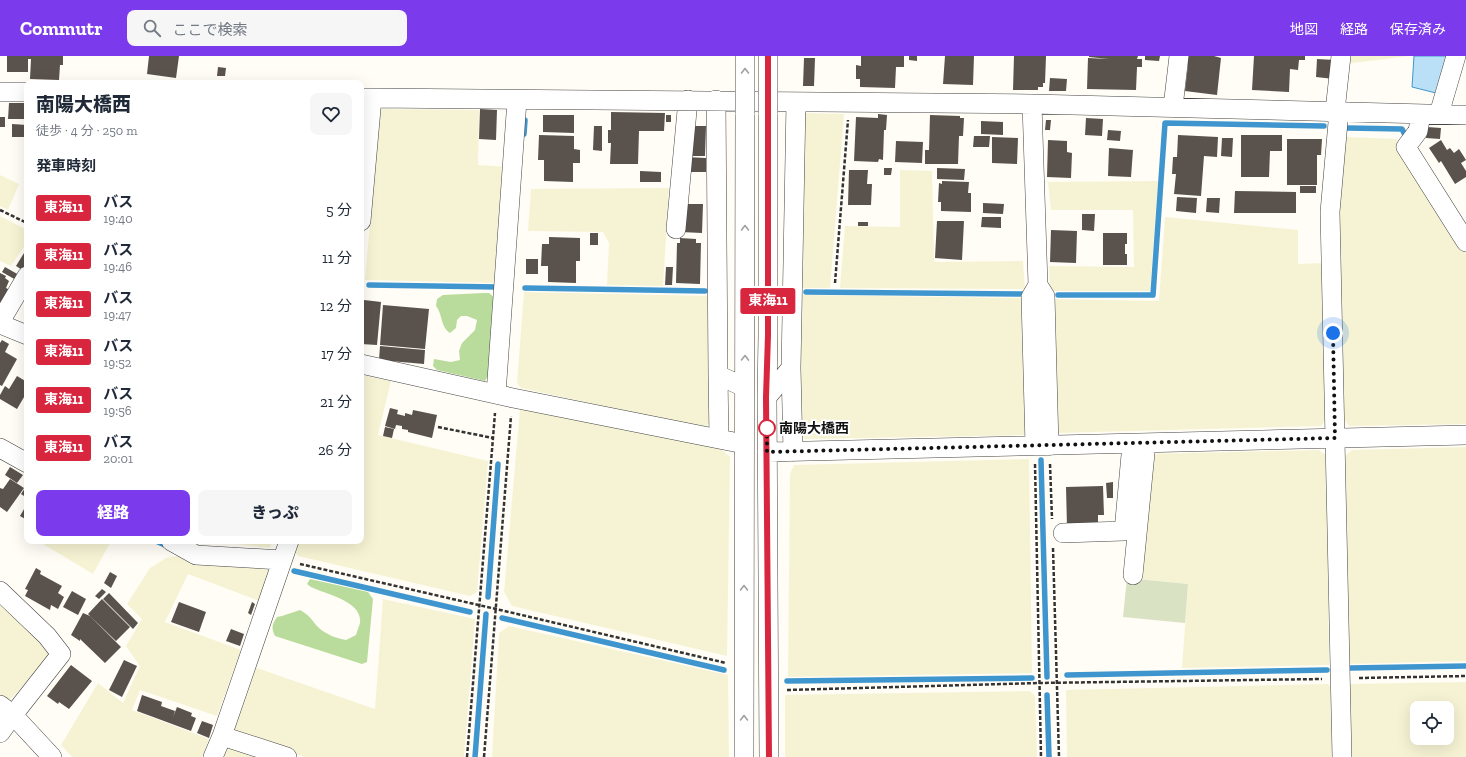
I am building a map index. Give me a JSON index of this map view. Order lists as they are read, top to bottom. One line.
{"places":["南陽大橋西"],"lines":["bus line 東海11"],"page":{"header":"Commutr","search":"ここで検索","nav":["地図","経路","保存済み"],"on_map":"東海11","heading":[["南陽大橋西","徒歩 · 4 分 · 250 m"],"発車時刻"],"list":[{"mark":"東海11","name":"バス","note":"19:40","value":"5 分"},{"mark":"東海11","name":"バス","note":"19:46","value":"11 分"},{"mark":"東海11","name":"バス","note":"19:47","value":"12 分"},{"mark":"東海11","name":"バス","note":"19:52","value":"17 分"},{"mark":"東海11","name":"バス","note":"19:56","value":"21 分"},{"mark":"東海11","name":"バス","note":"20:01","value":"26 分"}],"buttons":["経路","きっぷ"]}}
